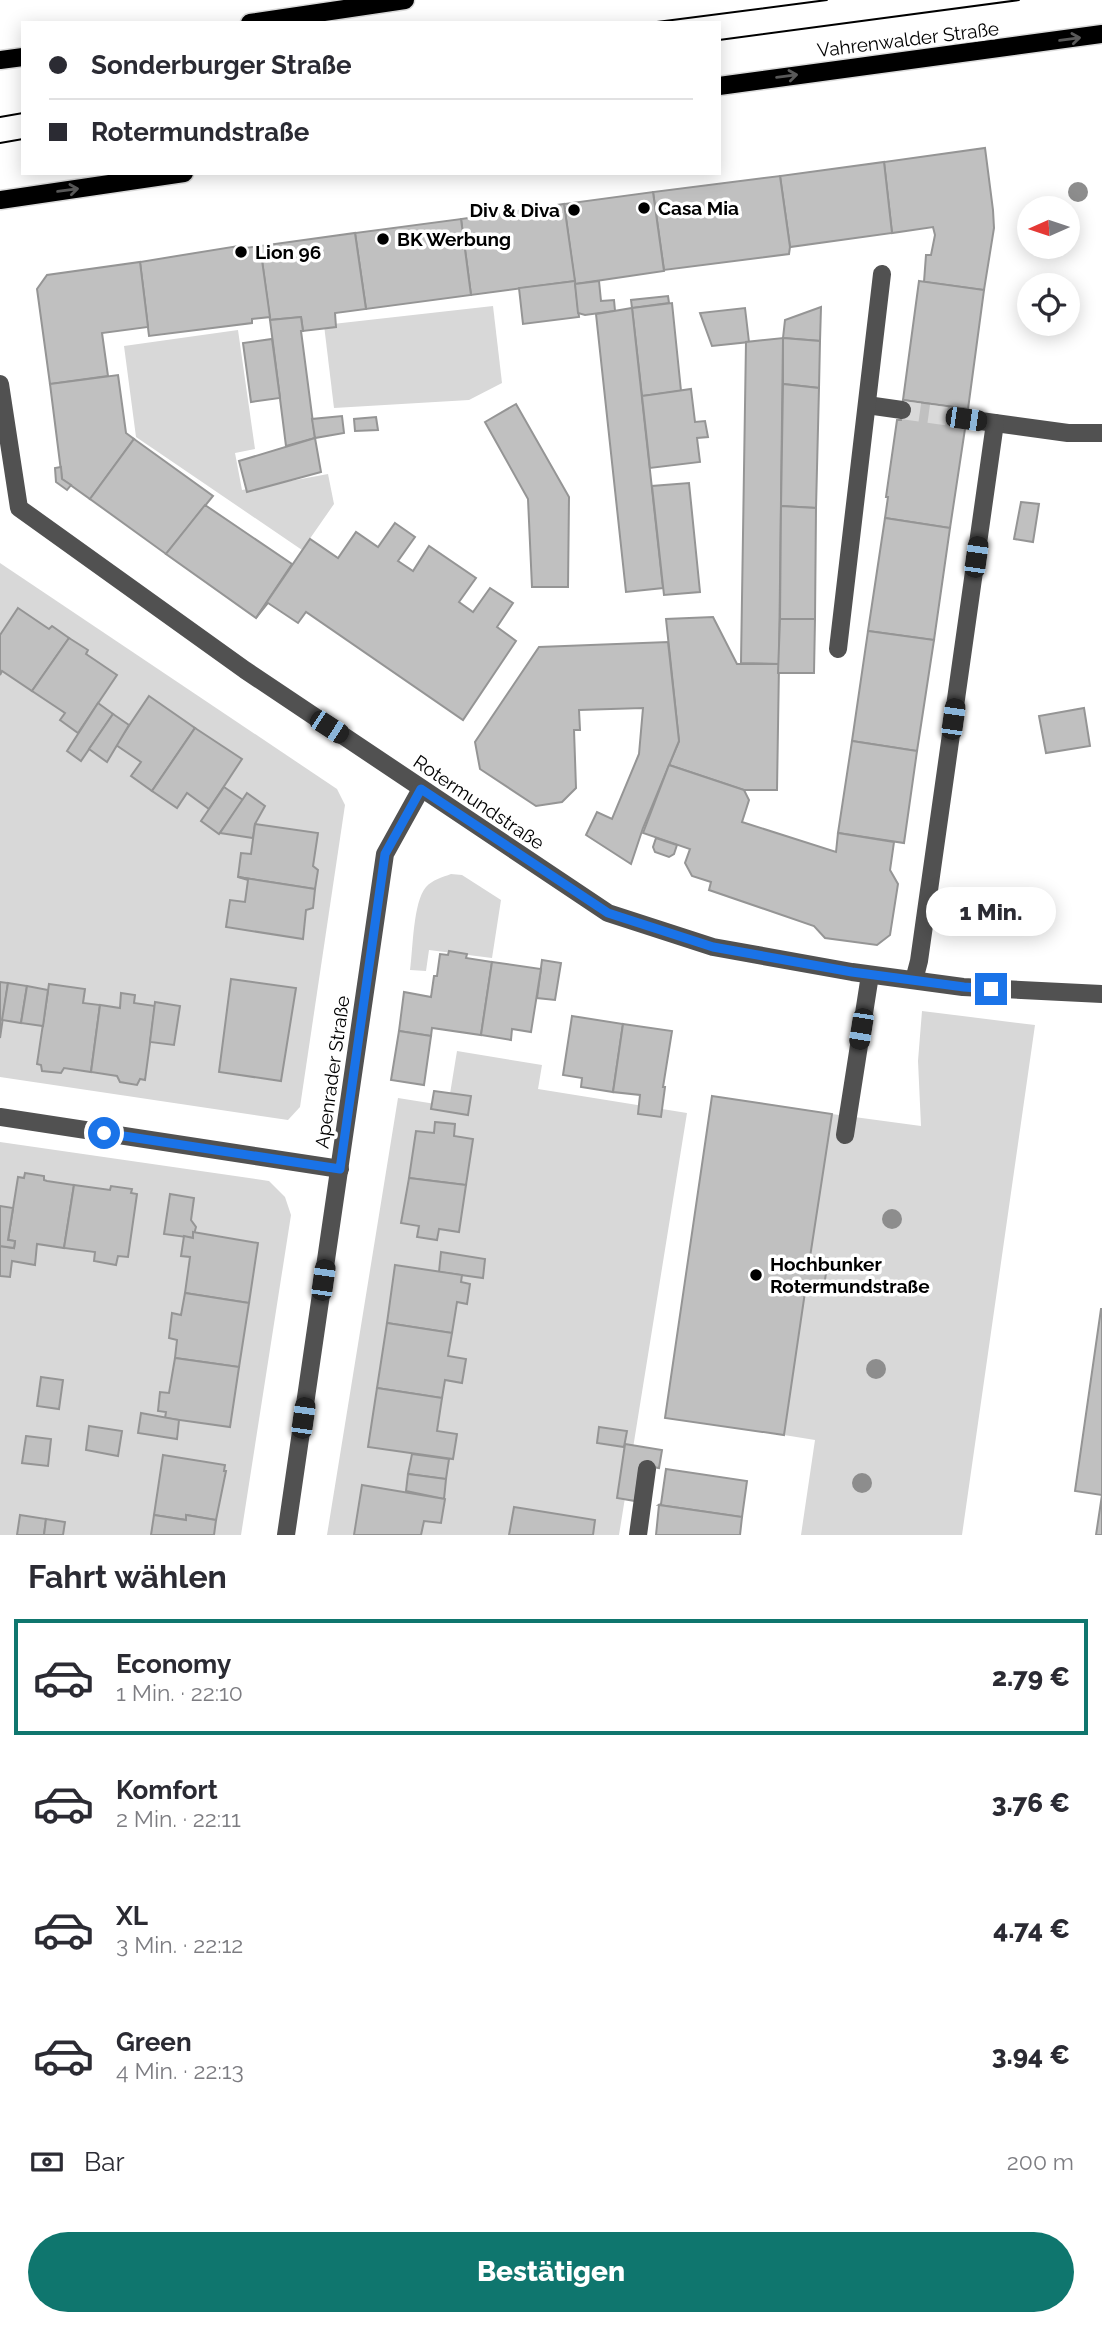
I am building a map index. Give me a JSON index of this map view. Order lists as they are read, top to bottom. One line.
{"streets":{"main road":["Vahrenwalder Straße"],"street":["Rotermundstraße","Apenrader Straße"]},"crossings":[["Rotermundstraße","Apenrader Straße"]],"one_way":["Vahrenwalder Straße"],"places":["Casa Mia","Div & Diva","BK Werbung","Lion 96","Hochbunker Rotermundstraße"],"north":"left","page":{"banner":["Sonderburger Straße","Rotermundstraße"],"bubble":"1 Min.","heading":"Fahrt wählen","list":[{"name":"Economy","note":"1 Min. · 22:10","value":"2.79 €"},{"name":"Komfort","note":"2 Min. · 22:11","value":"3.76 €"},{"name":"XL","note":"3 Min. · 22:12","value":"4.74 €"},{"name":"Green","note":"4 Min. · 22:13","value":"3.94 €"}],"pay":["Bar","200 m"],"buttons":"Bestätigen"}}
